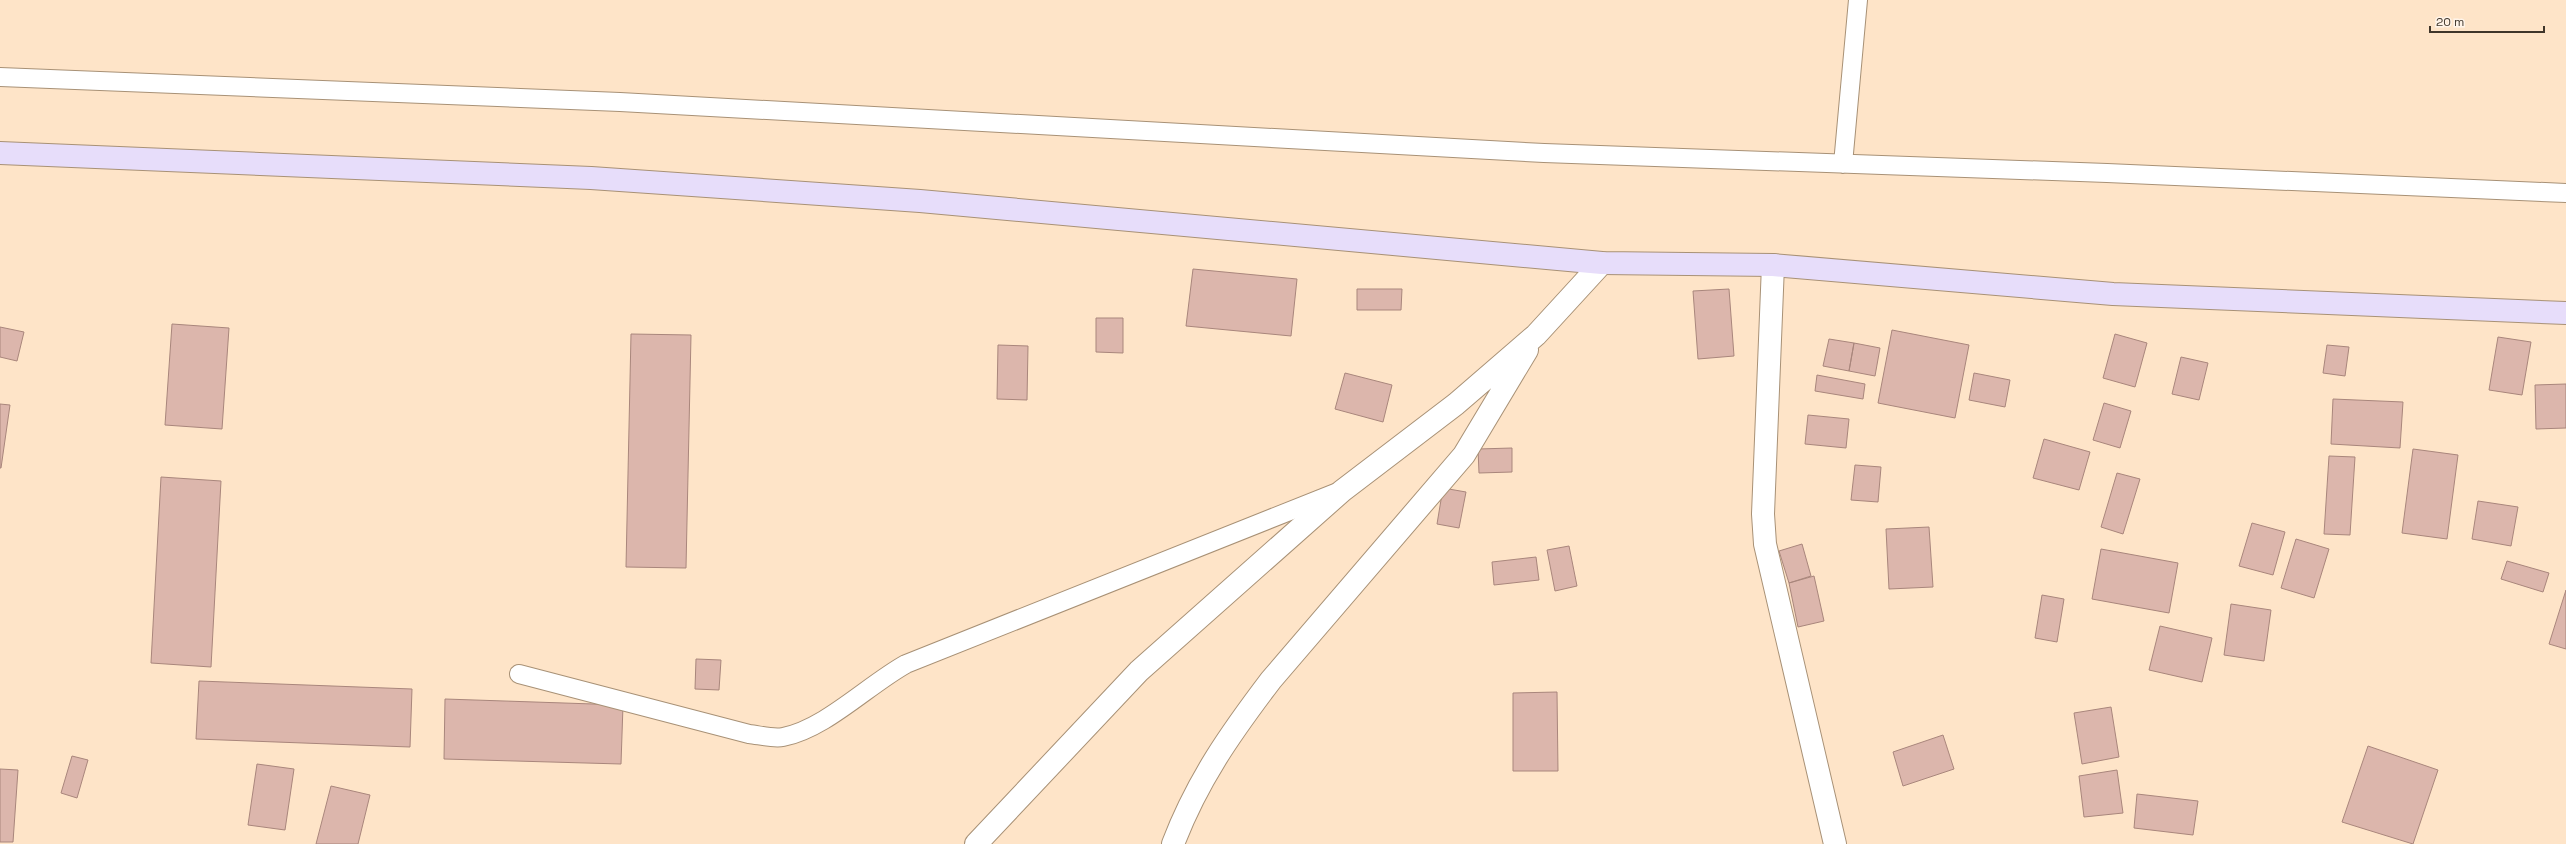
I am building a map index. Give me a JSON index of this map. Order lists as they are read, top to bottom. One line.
{"scale_bar":"20 m"}
